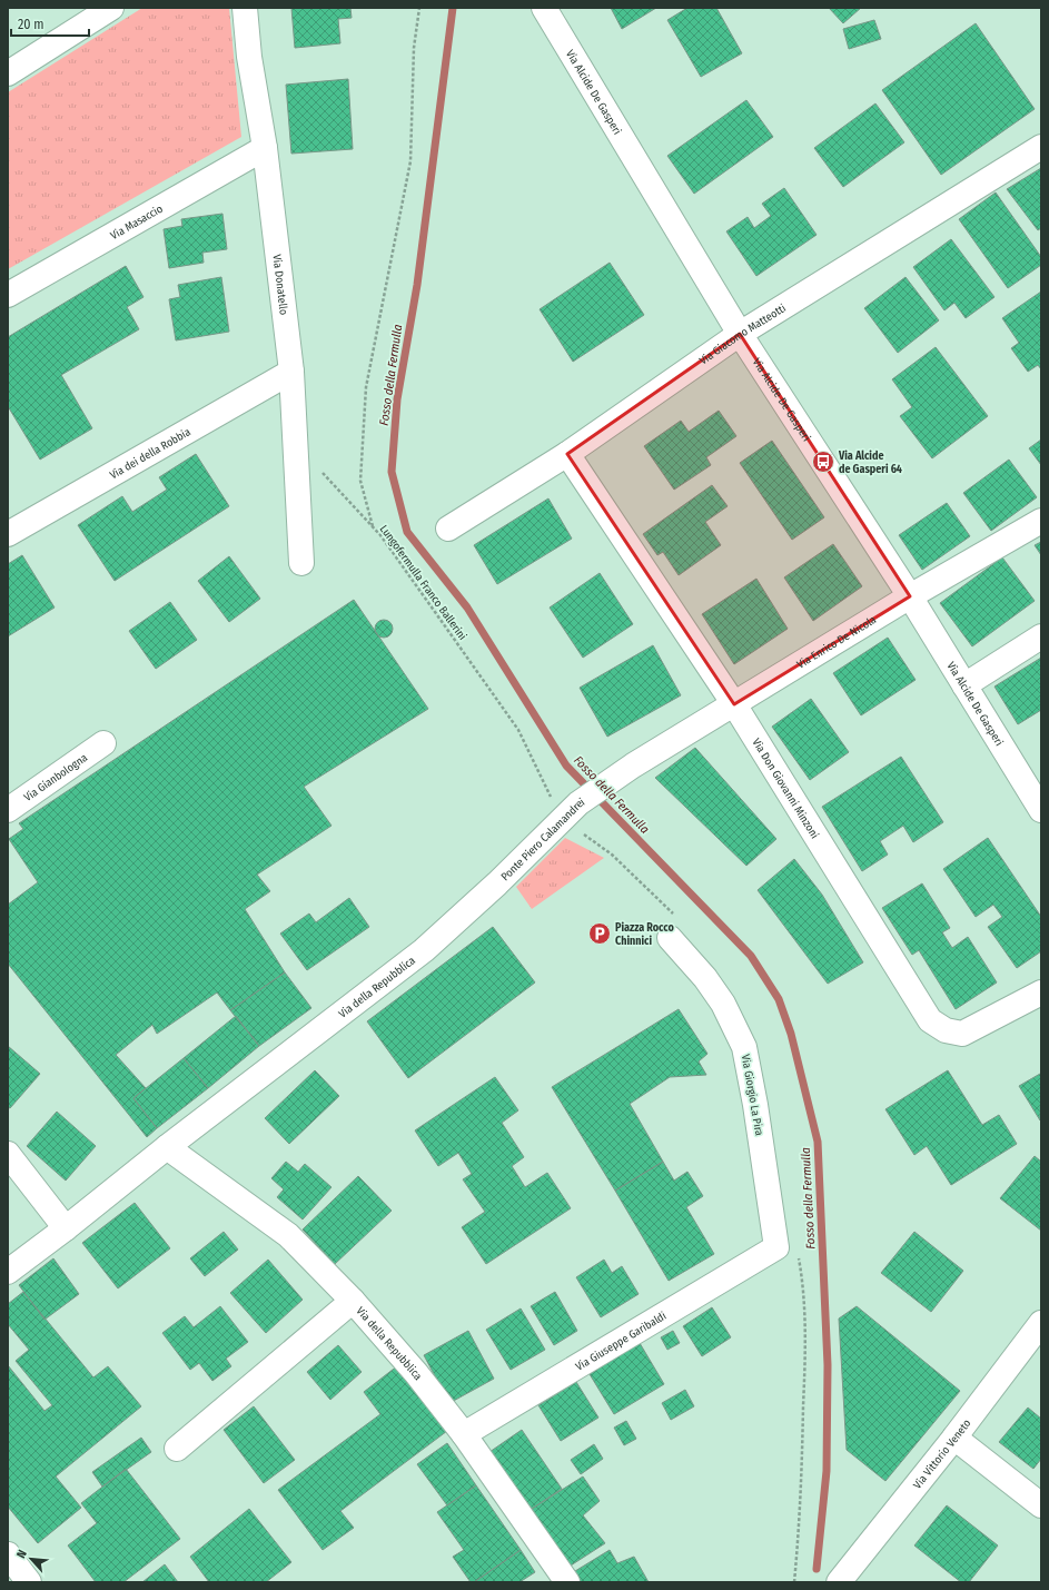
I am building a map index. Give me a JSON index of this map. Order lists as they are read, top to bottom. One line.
{"streets":{"street":["Via Alcide De Gasperi","Via Masaccio","Via Donatello","Via Giacomo Matteotti","Via dei della Robbia","Via Enrico De Nicola","Via Gianbologna","Via Don Giovanni Minzoni","Ponte Piero Calamandrei","Via della Repubblica","Via Giorgio La Pira","Via Giuseppe Garibaldi","Via Vittorio Veneto"],"path":["Lungofermulla Franco Ballerini"]},"crossings":[["Via Alcide De Gasperi","Via Giacomo Matteotti"],["Via Alcide De Gasperi","Via Enrico De Nicola"],["Via Masaccio","Via Donatello"],["Via Donatello","Via dei della Robbia"],["Via Giacomo Matteotti","Via Don Giovanni Minzoni"],["Lungofermulla Franco Ballerini","Ponte Piero Calamandrei"],["Via Enrico De Nicola","Via Don Giovanni Minzoni"],["Via Enrico De Nicola","Ponte Piero Calamandrei"],["Ponte Piero Calamandrei","Via della Repubblica"],["Via della Repubblica","Via Giuseppe Garibaldi"],["Via Giorgio La Pira","Via Giuseppe Garibaldi"]],"water":["Fosso della Fermulla"],"places":{"bus stop":["Via Alcide de Gasperi 64"],"parking":["Piazza Rocco Chinnici"]},"scale_bar":"20 m","north":"top left"}
